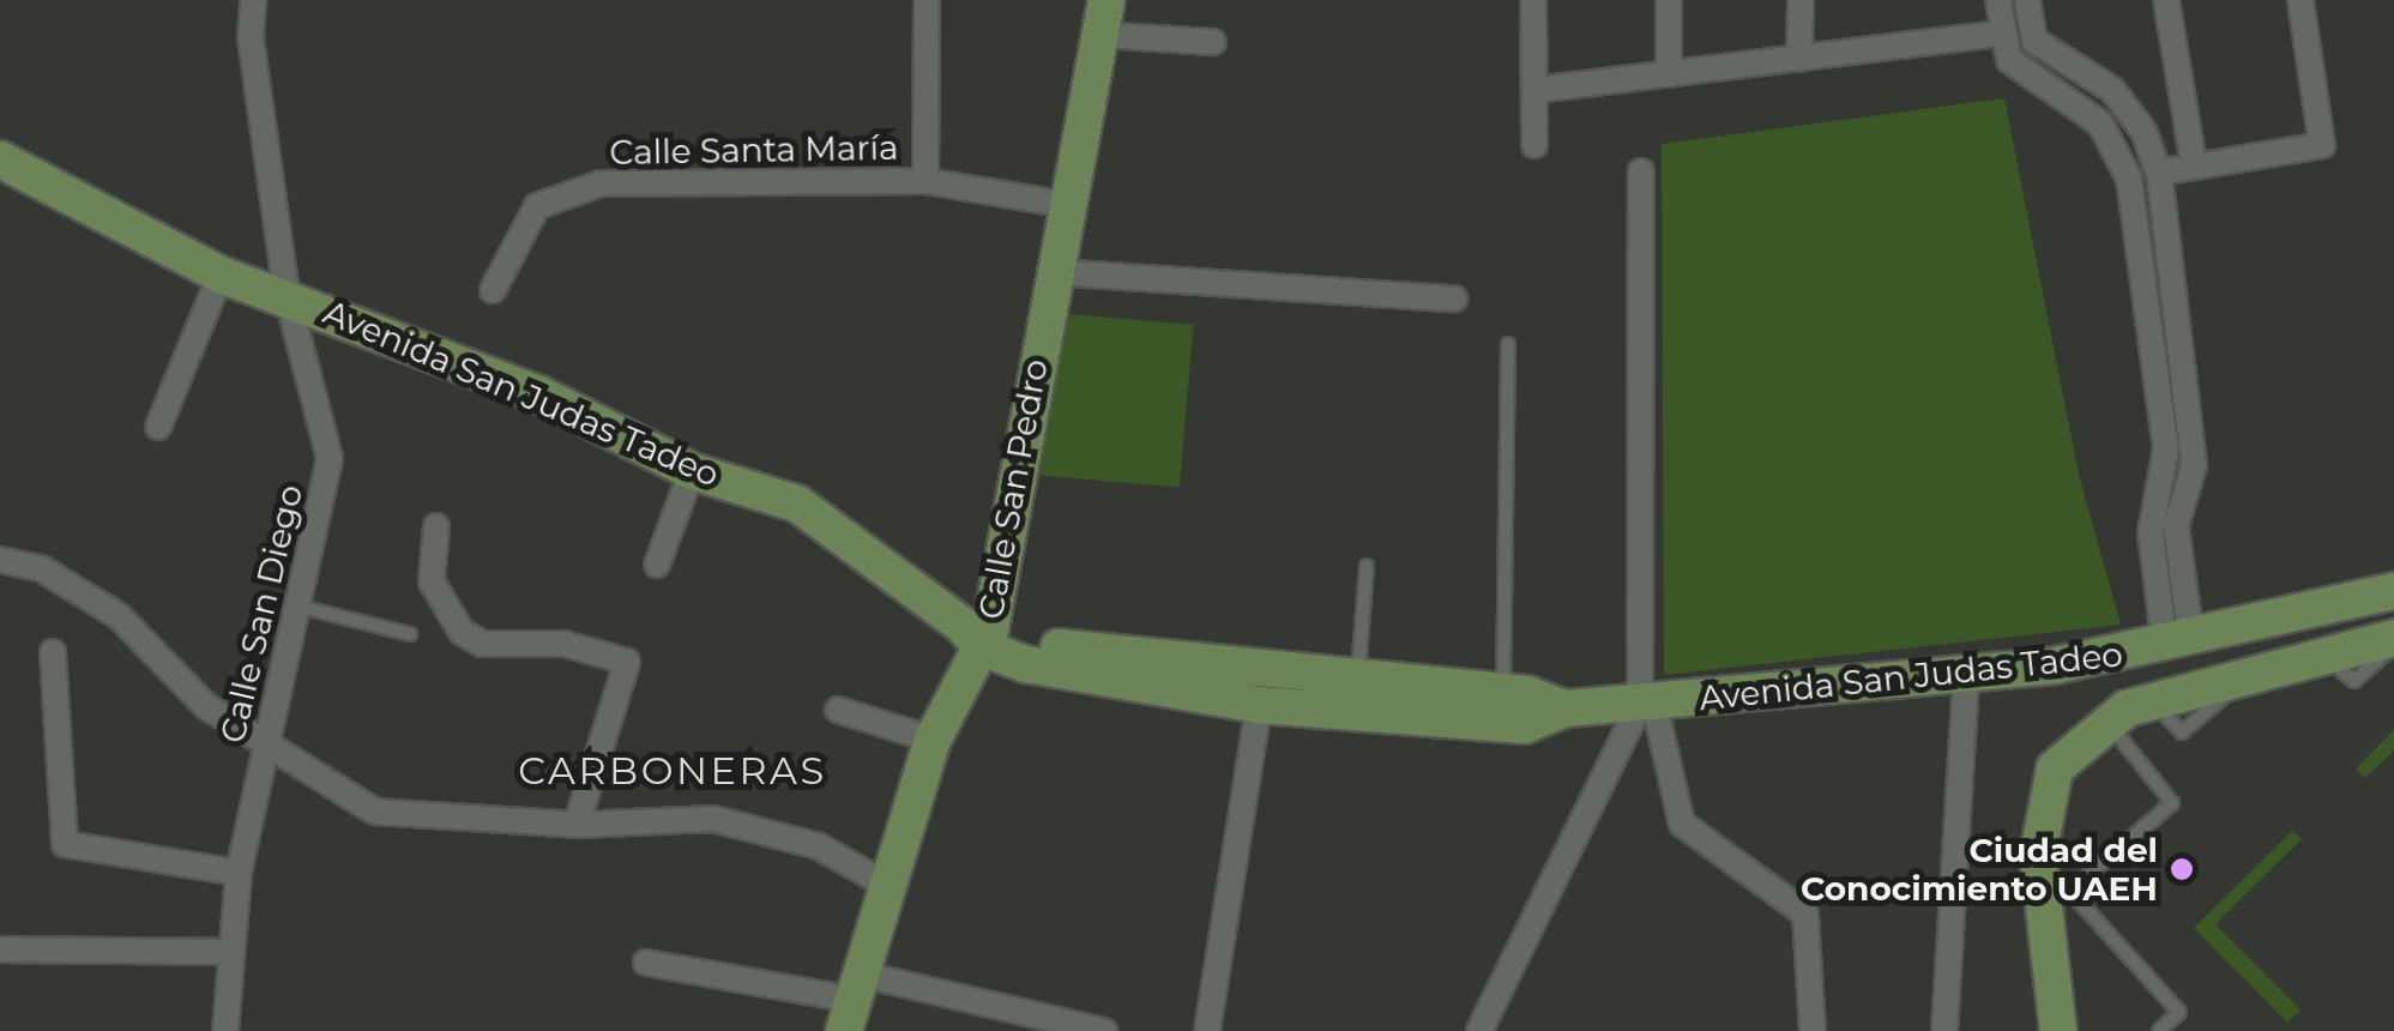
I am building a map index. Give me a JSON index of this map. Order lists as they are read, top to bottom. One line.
{"streets":{"street":["Calle Santa María","Avenida San Judas Tadeo","Calle San Pedro","Calle San Diego"]},"crossings":[["Calle Santa María","Calle San Pedro"],["Avenida San Judas Tadeo","Calle San Pedro"],["Avenida San Judas Tadeo","Calle San Diego"]],"districts":["CARBONERAS"],"places":["Ciudad del Conocimiento UAEH"]}
